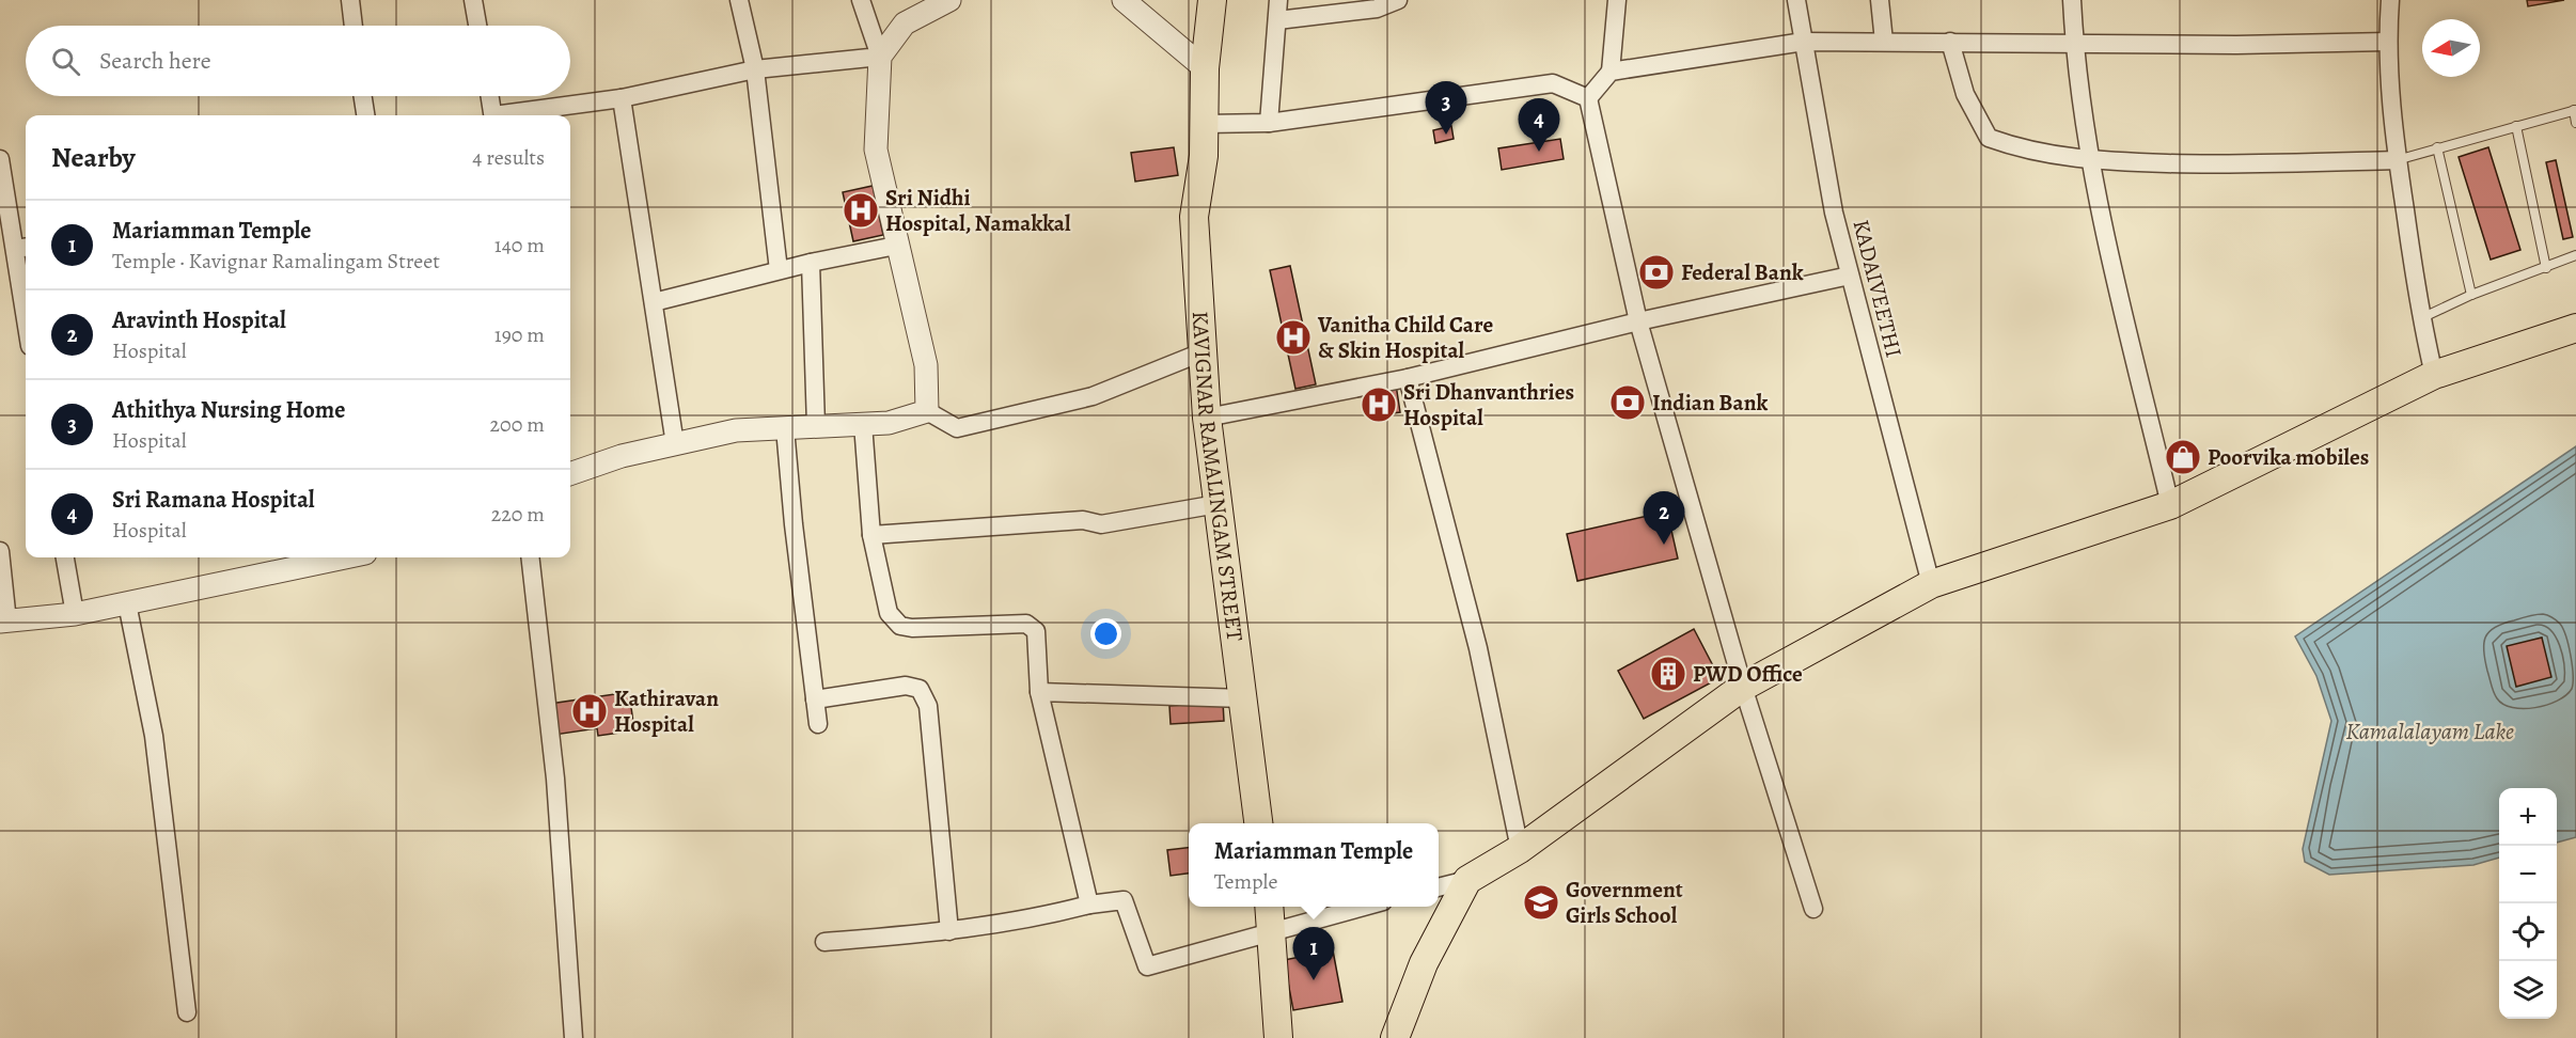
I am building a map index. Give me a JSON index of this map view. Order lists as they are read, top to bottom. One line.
{"streets":{"main road":["KAVIGNAR RAMALINGAM STREET"],"street":["KADAIVEETHI"]},"water":["Kamalalayam Lake"],"places":{"hospital":["Sri Nidhi Hospital, Namakkal","Vanitha Child Care & Skin Hospital","Sri Dhanvanthries Hospital","Kathiravan Hospital"],"bank":["Federal Bank","Indian Bank"],"shop":["Poorvika mobiles"],"building":["PWD Office"],"school or university":["Government Girls School"]},"north":"left","page":{"search":"Search here","pins":["3","4","2","1"],"heading":["Nearby","4 results"],"list":[{"mark":"1","name":"Mariamman Temple","note":"Temple · Kavignar Ramalingam Street","value":"140 m"},{"mark":"2","name":"Aravinth Hospital","note":"Hospital","value":"190 m"},{"mark":"3","name":"Athithya Nursing Home","note":"Hospital","value":"200 m"},{"mark":"4","name":"Sri Ramana Hospital","note":"Hospital","value":"220 m"}],"map_buttons":["+","−"],"popup":["Mariamman Temple","Temple"]}}
